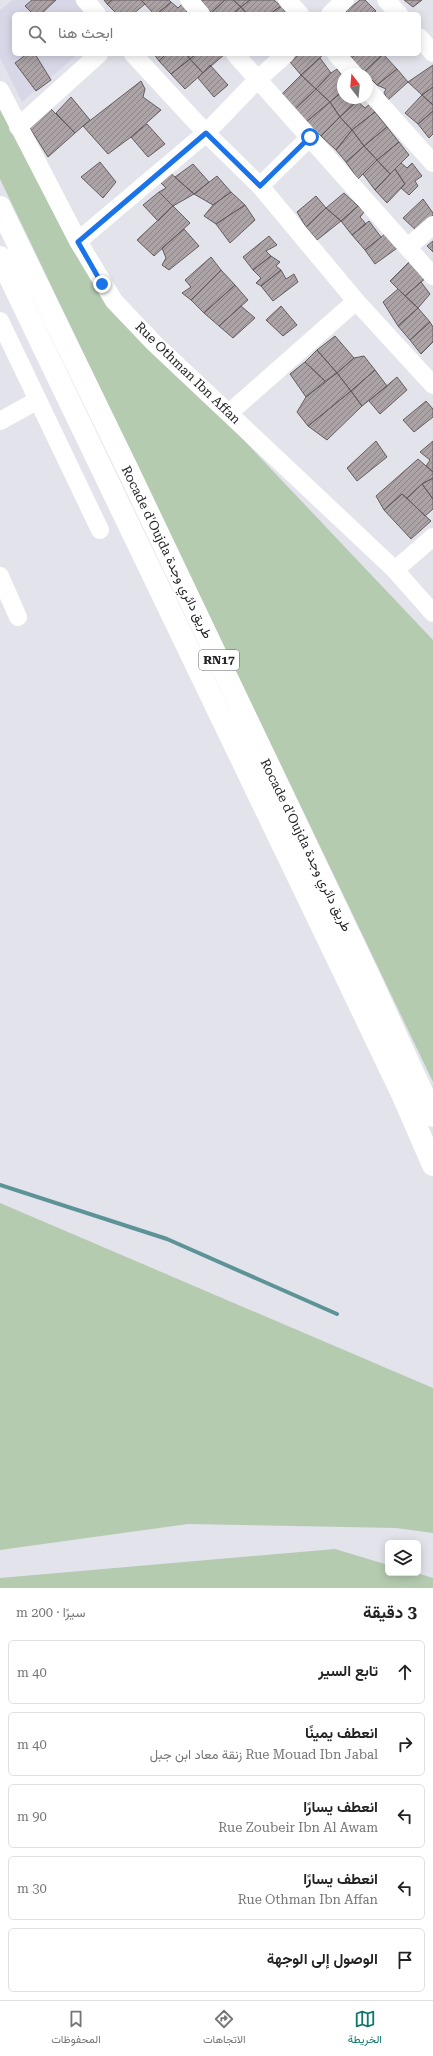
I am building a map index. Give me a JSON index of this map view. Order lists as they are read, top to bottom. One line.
{"streets":{"highway":["Rocade d'Oujda طريق دائري وجدة","RN17"],"street":["Rue Othman Ibn Affan"]},"north":"top","page":{"search":"ابحث هنا","heading":["3 دقيقة","سيرًا · 200 m"],"list":[["تابع السير","40 m"],["انعطف يمينًا","Rue Mouad Ibn Jabal زنقة معاد ابن جبل","40 m"],["انعطف يسارًا","Rue Zoubeir Ibn Al Awam","90 m"],["انعطف يسارًا","Rue Othman Ibn Affan","30 m"],"الوصول إلى الوجهة"],"nav":["الخريطة","الاتجاهات","المحفوظات"]}}
